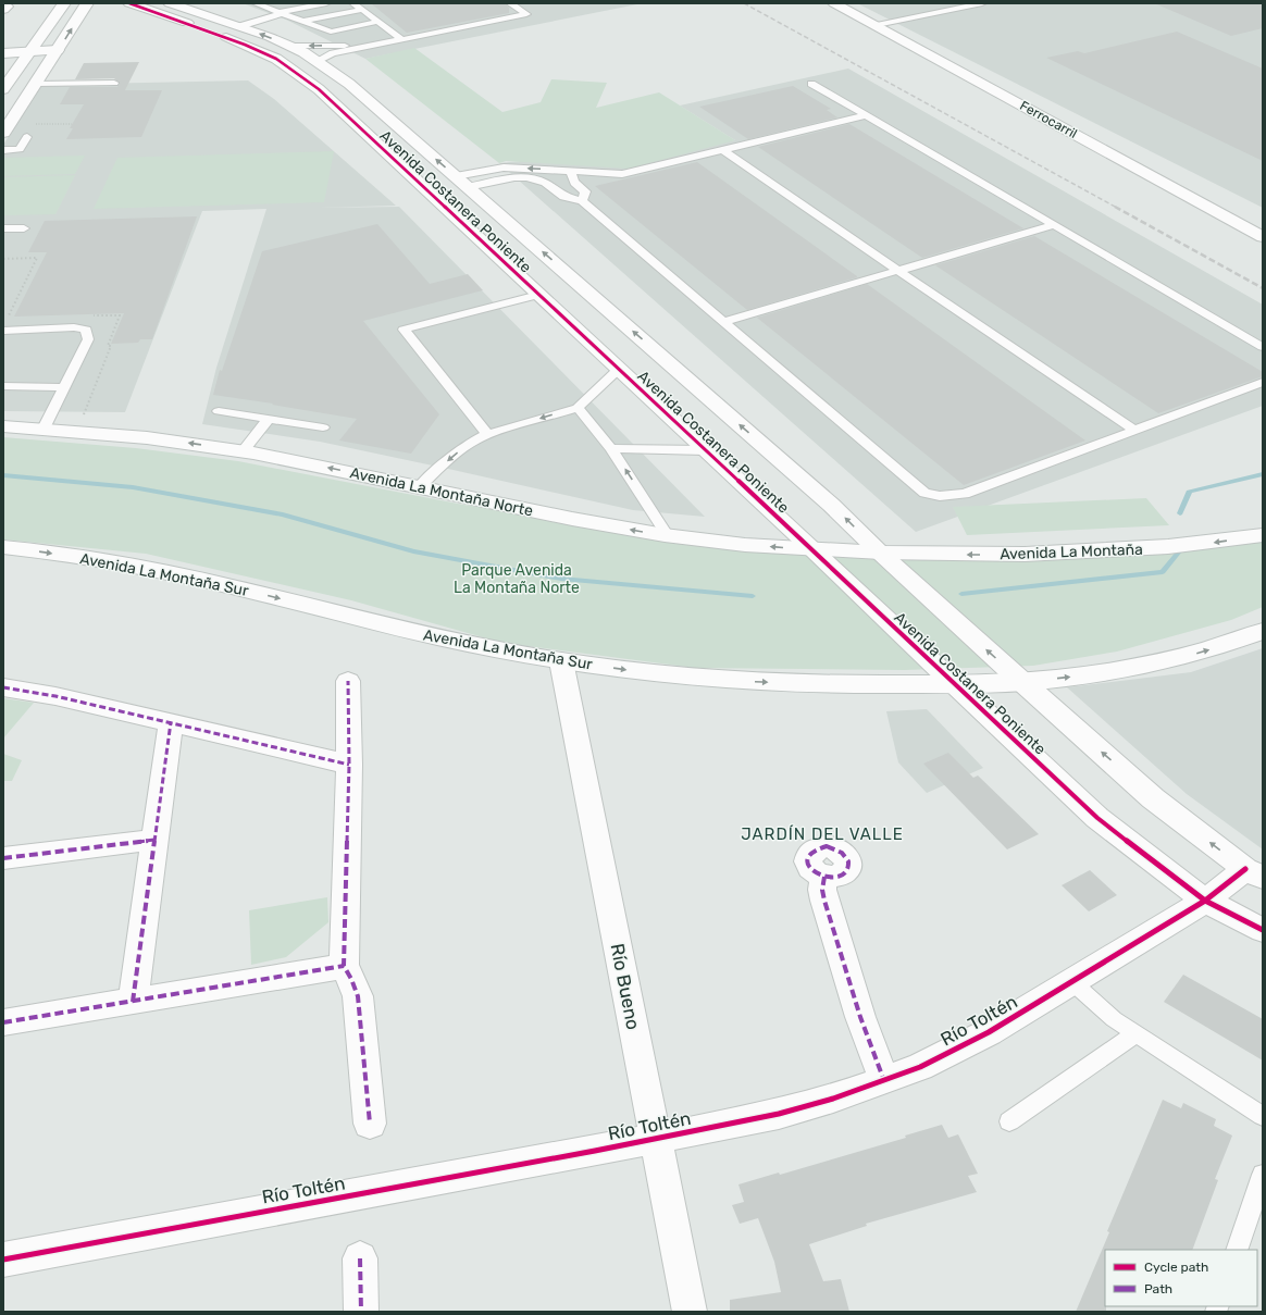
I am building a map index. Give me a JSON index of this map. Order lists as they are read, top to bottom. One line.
{"streets":{"street":["Ferrocarril","Avenida Costanera Poniente","Avenida La Montaña Norte","Avenida La Montaña","Avenida La Montaña Sur","Río Bueno","Río Toltén"]},"crossings":[["Avenida Costanera Poniente","Avenida La Montaña Norte"],["Avenida Costanera Poniente","Avenida La Montaña"],["Avenida Costanera Poniente","Avenida La Montaña Sur"],["Avenida Costanera Poniente","Río Toltén"],["Avenida La Montaña Norte","Avenida La Montaña"],["Avenida La Montaña Sur","Río Bueno"],["Río Bueno","Río Toltén"]],"one_way":["Avenida La Montaña Norte"],"districts":["JARDÍN DEL VALLE"],"parks":["Parque Avenida La Montaña Norte"],"legend":["Cycle path","Path"]}
